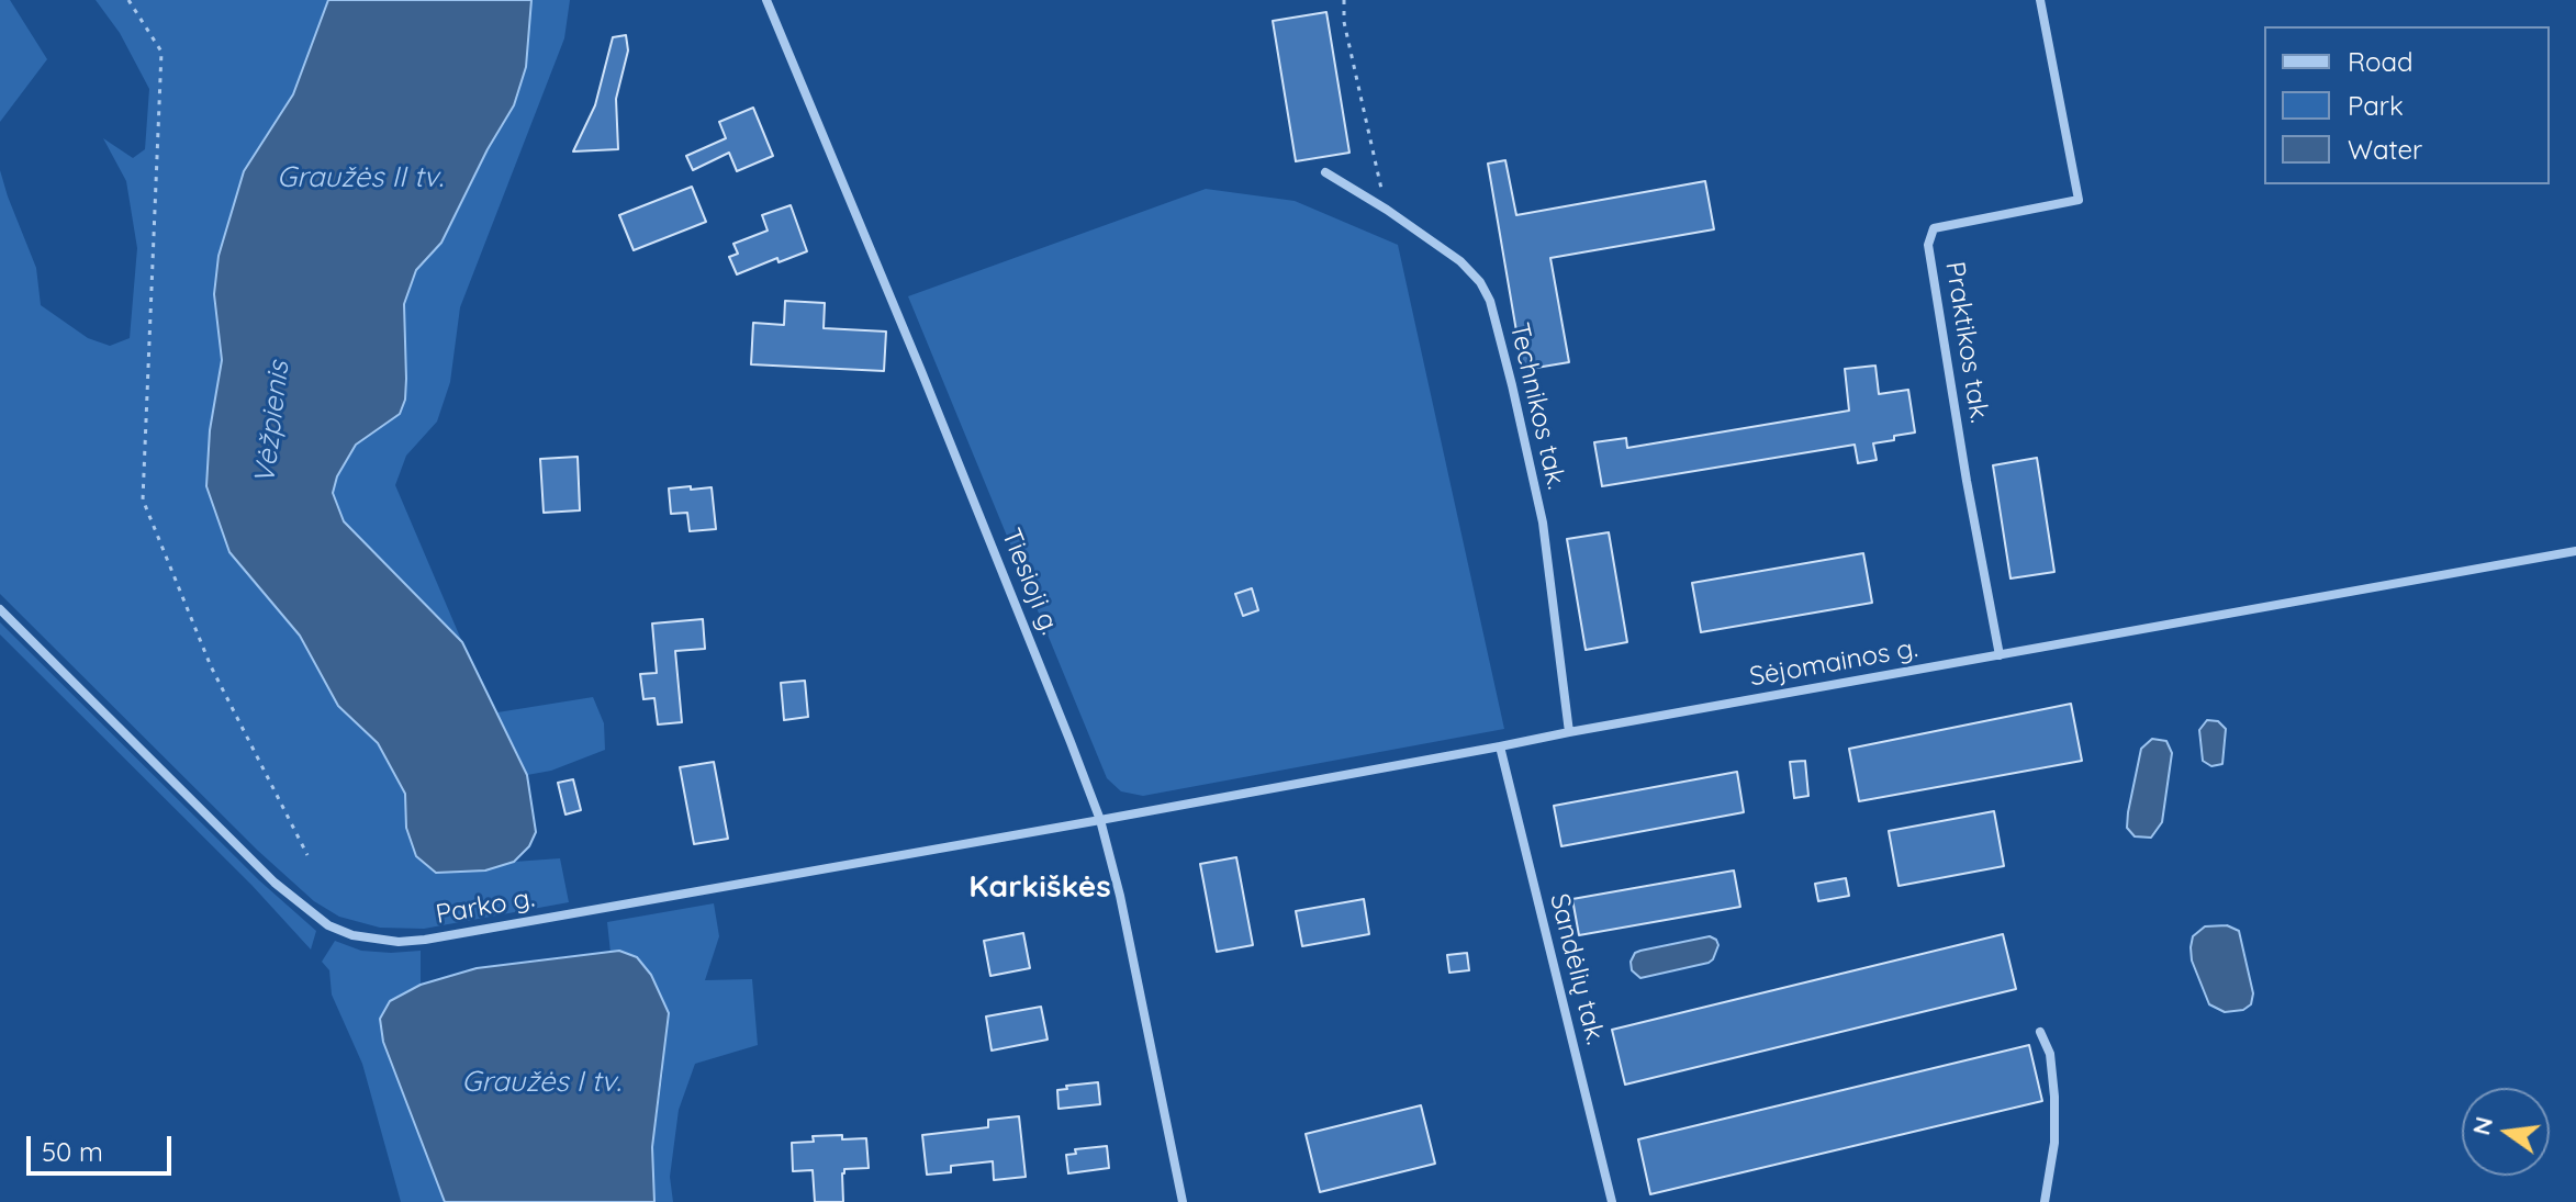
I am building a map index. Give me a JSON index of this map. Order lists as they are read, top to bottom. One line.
{"streets":{"street":["Praktikos tak.","Technikos tak.","Tiesioji g.","Sėjomainos g.","Parko g.","Sandėlių tak."]},"crossings":[["Praktikos tak.","Sėjomainos g."],["Technikos tak.","Sėjomainos g."],["Tiesioji g.","Sėjomainos g."],["Tiesioji g.","Parko g."],["Sėjomainos g.","Parko g."],["Sėjomainos g.","Sandėlių tak."]],"districts":["Karkiškės"],"water":["Graužės II tv.","Vėžpienis","Graužės I tv."],"legend":["Road","Park","Water"],"scale_bar":"50 m","north":"left"}
